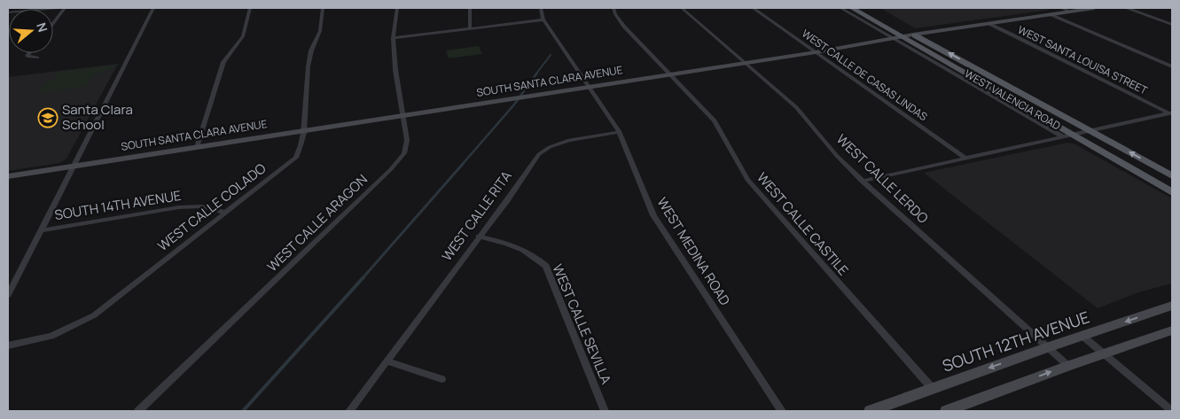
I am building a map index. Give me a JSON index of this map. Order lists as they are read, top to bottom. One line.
{"streets":{"main road":["WEST VALENCIA ROAD"],"street":["WEST SANTA LOUISA STREET","WEST CALLE DE CASAS LINDAS","SOUTH SANTA CLARA AVENUE","WEST CALLE LERDO","SOUTH 14TH AVENUE","WEST CALLE COLADO","WEST CALLE RITA","WEST CALLE ARAGON","WEST CALLE CASTILE","WEST MEDINA ROAD","WEST CALLE SEVILLA","SOUTH 12TH AVENUE"]},"crossings":[["WEST SANTA LOUISA STREET","SOUTH SANTA CLARA AVENUE"],["WEST CALLE DE CASAS LINDAS","SOUTH SANTA CLARA AVENUE"],["SOUTH SANTA CLARA AVENUE","WEST VALENCIA ROAD"],["SOUTH SANTA CLARA AVENUE","WEST CALLE LERDO"],["SOUTH SANTA CLARA AVENUE","WEST CALLE COLADO"],["SOUTH SANTA CLARA AVENUE","WEST CALLE ARAGON"],["SOUTH SANTA CLARA AVENUE","WEST CALLE CASTILE"],["SOUTH SANTA CLARA AVENUE","WEST MEDINA ROAD"],["WEST CALLE LERDO","SOUTH 12TH AVENUE"],["SOUTH 14TH AVENUE","WEST CALLE COLADO"],["WEST CALLE RITA","WEST MEDINA ROAD"],["WEST CALLE RITA","WEST CALLE SEVILLA"],["WEST CALLE CASTILE","SOUTH 12TH AVENUE"]],"places":{"school or university":["Santa Clara School"]},"north":"right"}
